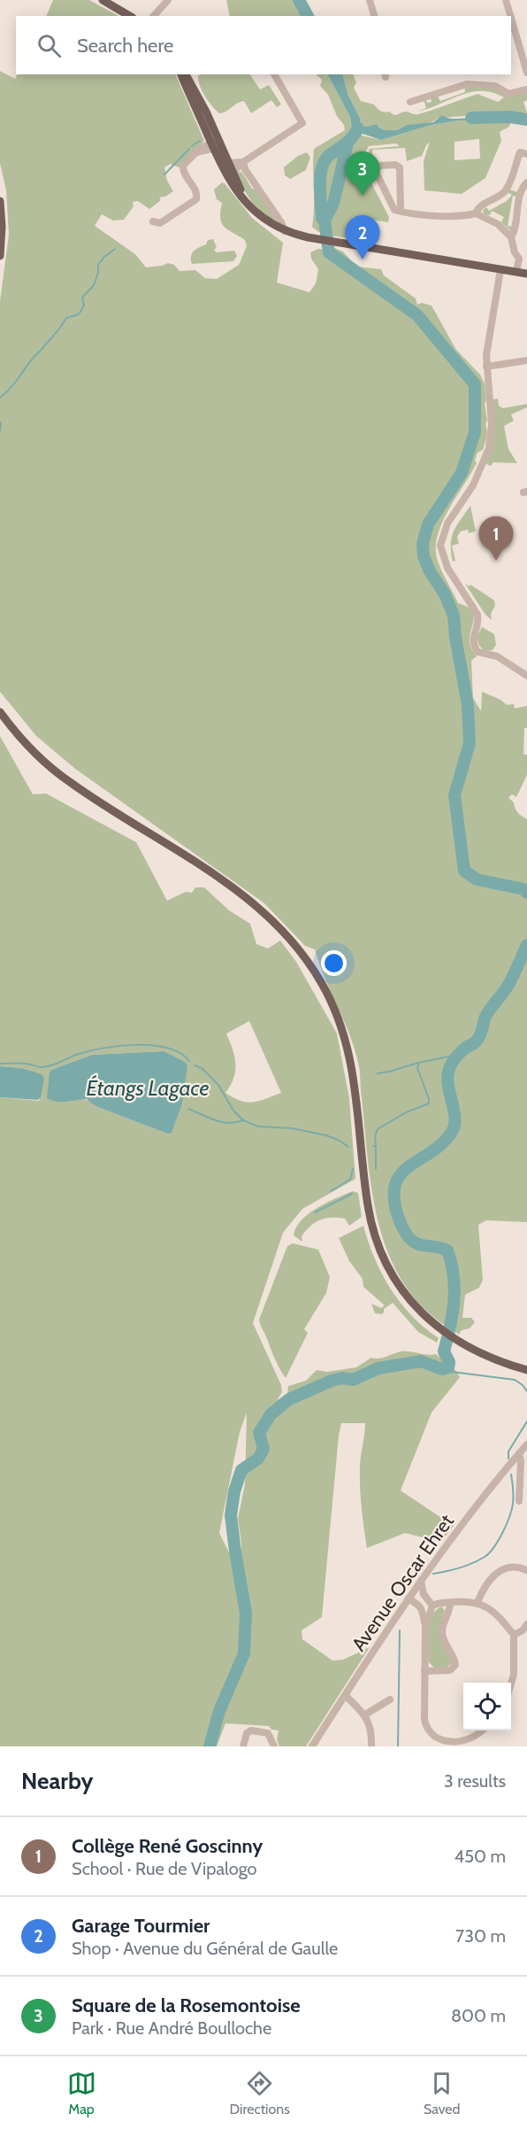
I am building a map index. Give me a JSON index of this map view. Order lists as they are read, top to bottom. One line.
{"streets":{"street":["Avenue Oscar Ehret"]},"water":["Étangs Lagace"],"page":{"search":"Search here","pins":["3","2","1"],"heading":["Nearby","3 results"],"list":[{"mark":"1","name":"Collège René Goscinny","note":"School · Rue de Vipalogo","value":"450 m"},{"mark":"2","name":"Garage Tourmier","note":"Shop · Avenue du Général de Gaulle","value":"730 m"},{"mark":"3","name":"Square de la Rosemontoise","note":"Park · Rue André Boulloche","value":"800 m"}],"nav":["Map","Directions","Saved"]}}
